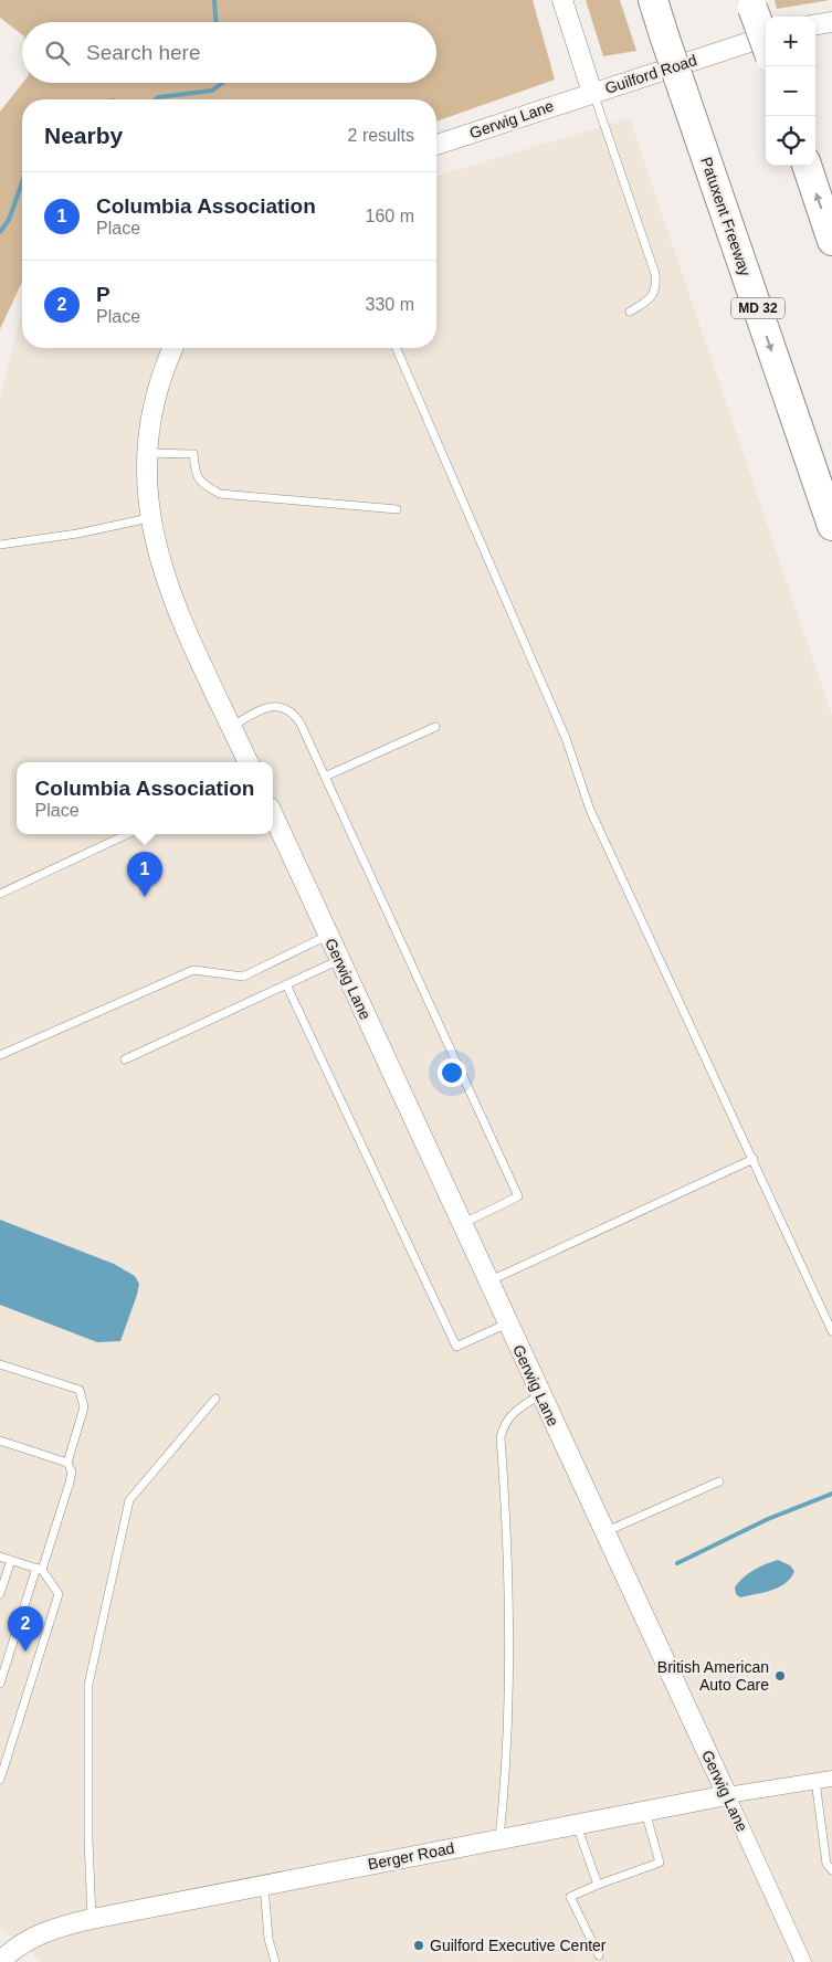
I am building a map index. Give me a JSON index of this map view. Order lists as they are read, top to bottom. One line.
{"streets":{"highway":["Patuxent Freeway","MD 32"],"street":["Guilford Road","Gerwig Lane","Berger Road"]},"crossings":[["Guilford Road","Gerwig Lane"],["Gerwig Lane","Berger Road"]],"one_way":["Patuxent Freeway"],"places":["British American Auto Care","Guilford Executive Center"],"page":{"map_buttons":["+","−"],"search":"Search here","heading":["Nearby","2 results"],"list":[{"mark":"1","name":"Columbia Association","note":"Place","value":"160 m"},{"mark":"2","name":"P","note":"Place","value":"330 m"}],"popup":["Columbia Association","Place"],"pins":["1","2"]}}
